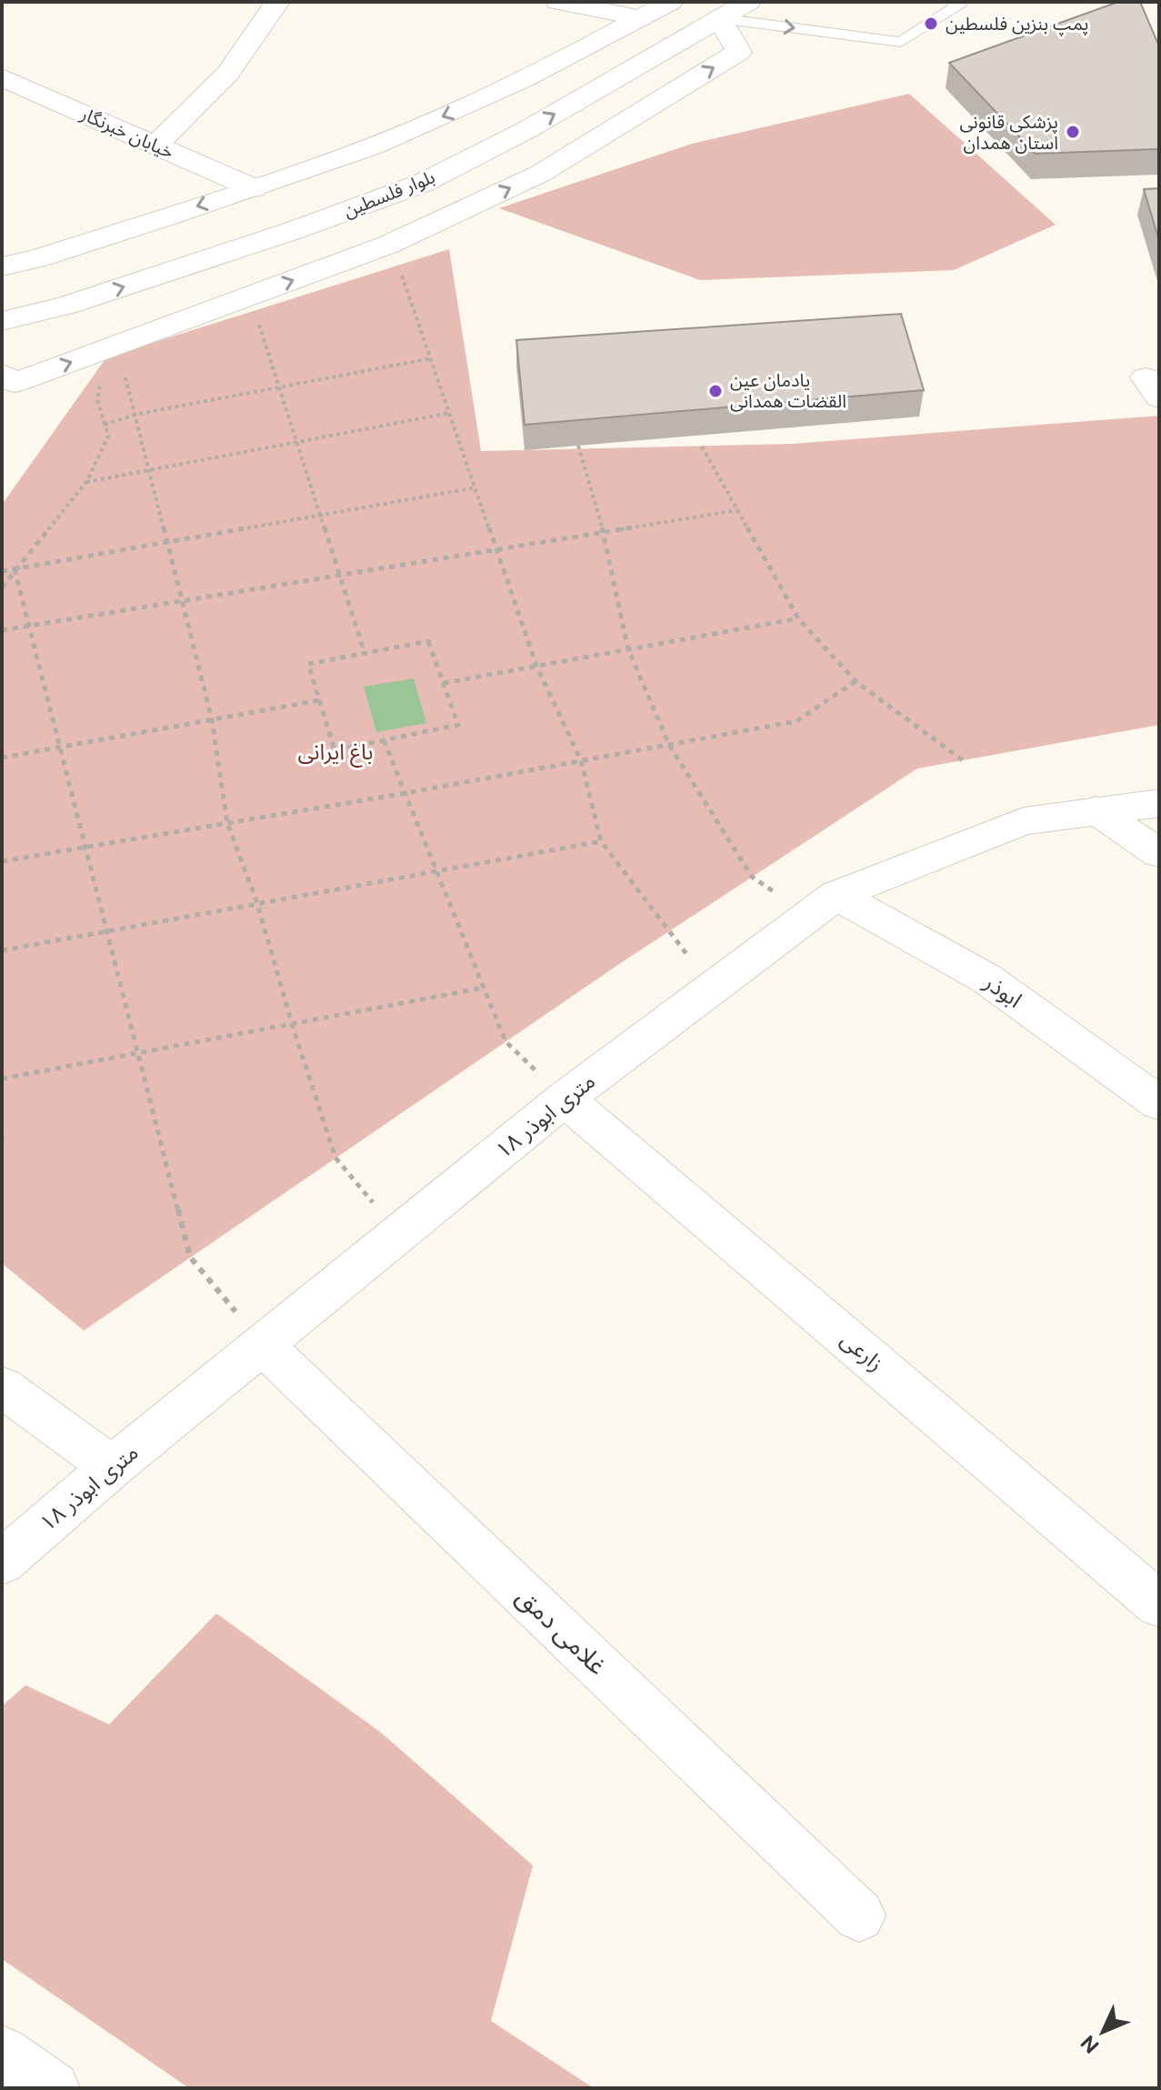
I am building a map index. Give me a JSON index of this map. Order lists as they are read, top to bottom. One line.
{"streets":{"street":["خیابان خبرنگار","بلوار فلسطین","ابوذر","۱۸ متری ابوذر","زارعی","غلامی دمق"]},"crossings":[["ابوذر","۱۸ متری ابوذر"],["۱۸ متری ابوذر","زارعی"],["۱۸ متری ابوذر","غلامی دمق"]],"parks":["باغ ایرانی"],"places":["پمپ بنزین فلسطین","پزشکی قانونی استان همدان","یادمان عین القضات همدانی"],"north":"bottom left"}
